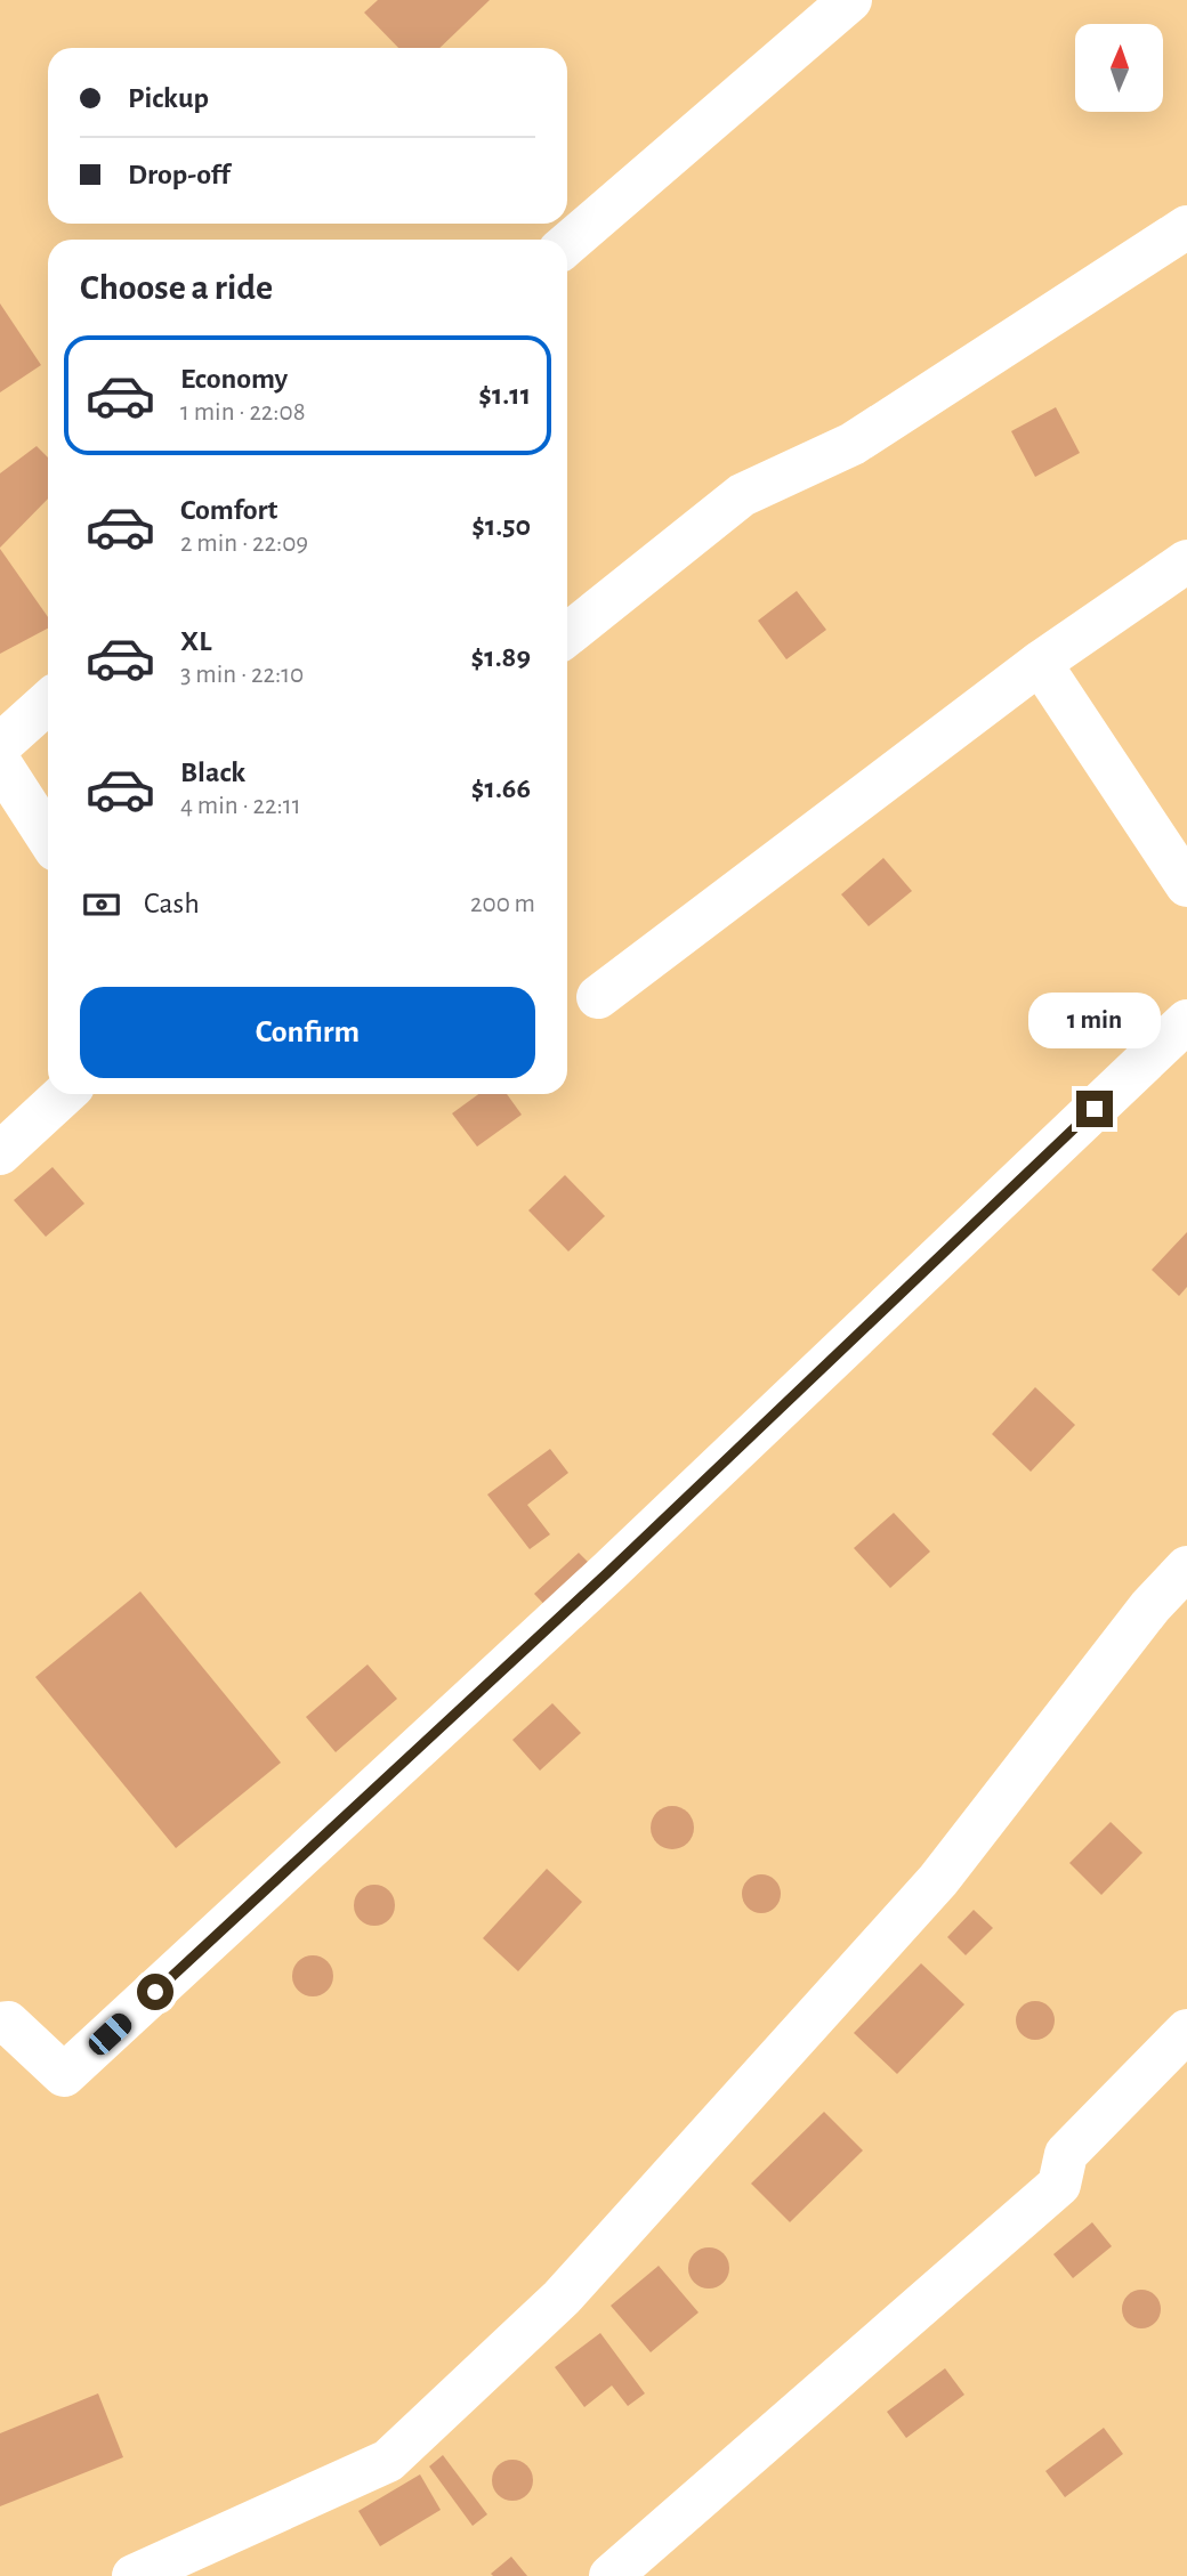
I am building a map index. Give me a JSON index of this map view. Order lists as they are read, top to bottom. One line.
{"north":"top","page":{"banner":["Pickup","Drop-off"],"heading":"Choose a ride","list":[{"name":"Economy","note":"1 min · 22:08","value":"$1.11"},{"name":"Comfort","note":"2 min · 22:09","value":"$1.50"},{"name":"XL","note":"3 min · 22:10","value":"$1.89"},{"name":"Black","note":"4 min · 22:11","value":"$1.66"}],"pay":["Cash","200 m"],"buttons":"Confirm","bubble":"1 min"}}
